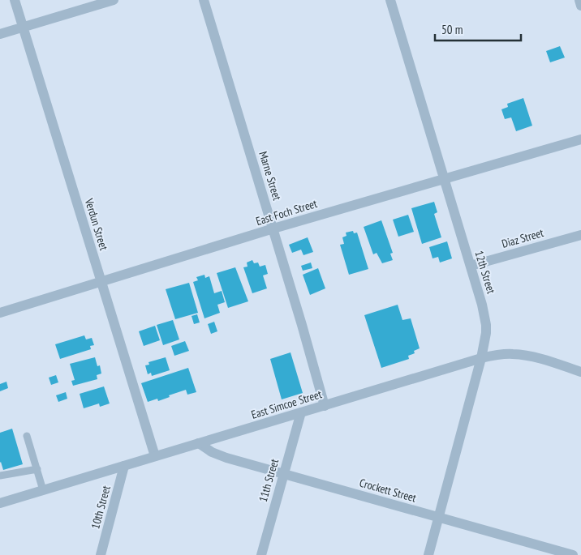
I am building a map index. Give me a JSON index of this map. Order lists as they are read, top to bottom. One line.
{"streets":{"street":["Marne Street","East Foch Street","Verdun Street","Diaz Street","12th Street","East Simcoe Street","11th Street","Crockett Street","10th Street"]},"crossings":[["Marne Street","East Foch Street"],["Marne Street","East Simcoe Street"],["East Foch Street","Verdun Street"],["East Foch Street","12th Street"],["Verdun Street","East Simcoe Street"],["Diaz Street","12th Street"],["12th Street","East Simcoe Street"],["12th Street","Crockett Street"],["East Simcoe Street","11th Street"],["East Simcoe Street","Crockett Street"],["East Simcoe Street","10th Street"],["11th Street","Crockett Street"]],"scale_bar":"50 m"}
